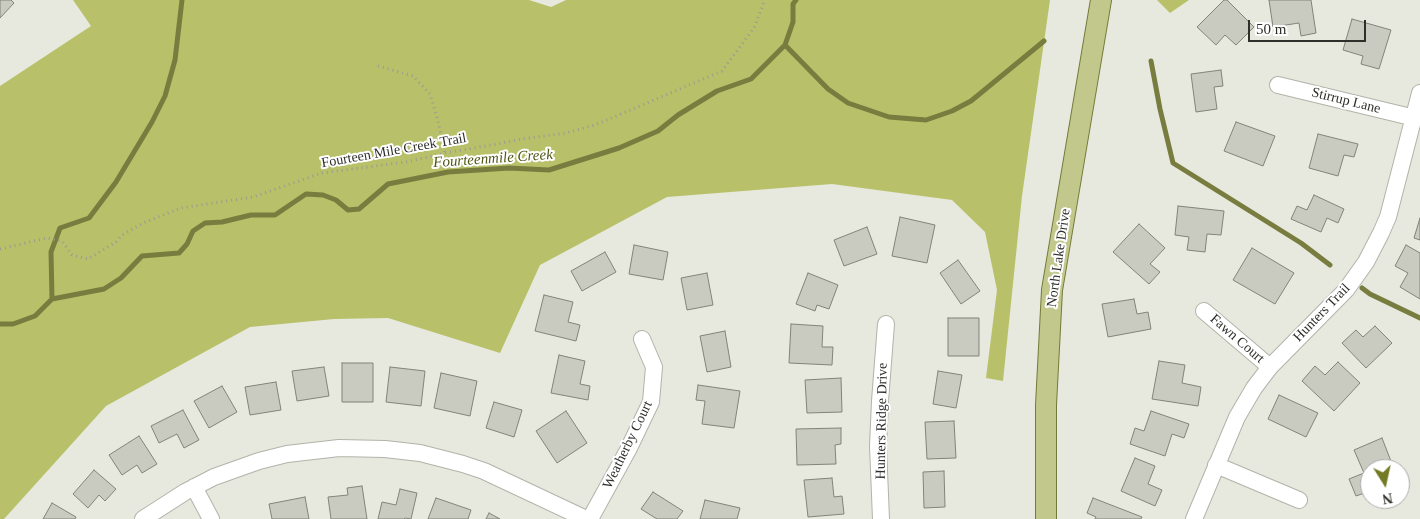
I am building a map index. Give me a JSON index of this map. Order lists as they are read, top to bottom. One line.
{"streets":{"main road":["North Lake Drive"],"street":["Stirrup Lane","Hunters Trail","Fawn Court","Hunters Ridge Drive","Weatherby Court"],"path":["Fourteen Mile Creek Trail"]},"crossings":[["Stirrup Lane","Hunters Trail"],["Hunters Trail","Fawn Court"]],"water":["Fourteenmile Creek"],"scale_bar":"50 m","north":"bottom"}
